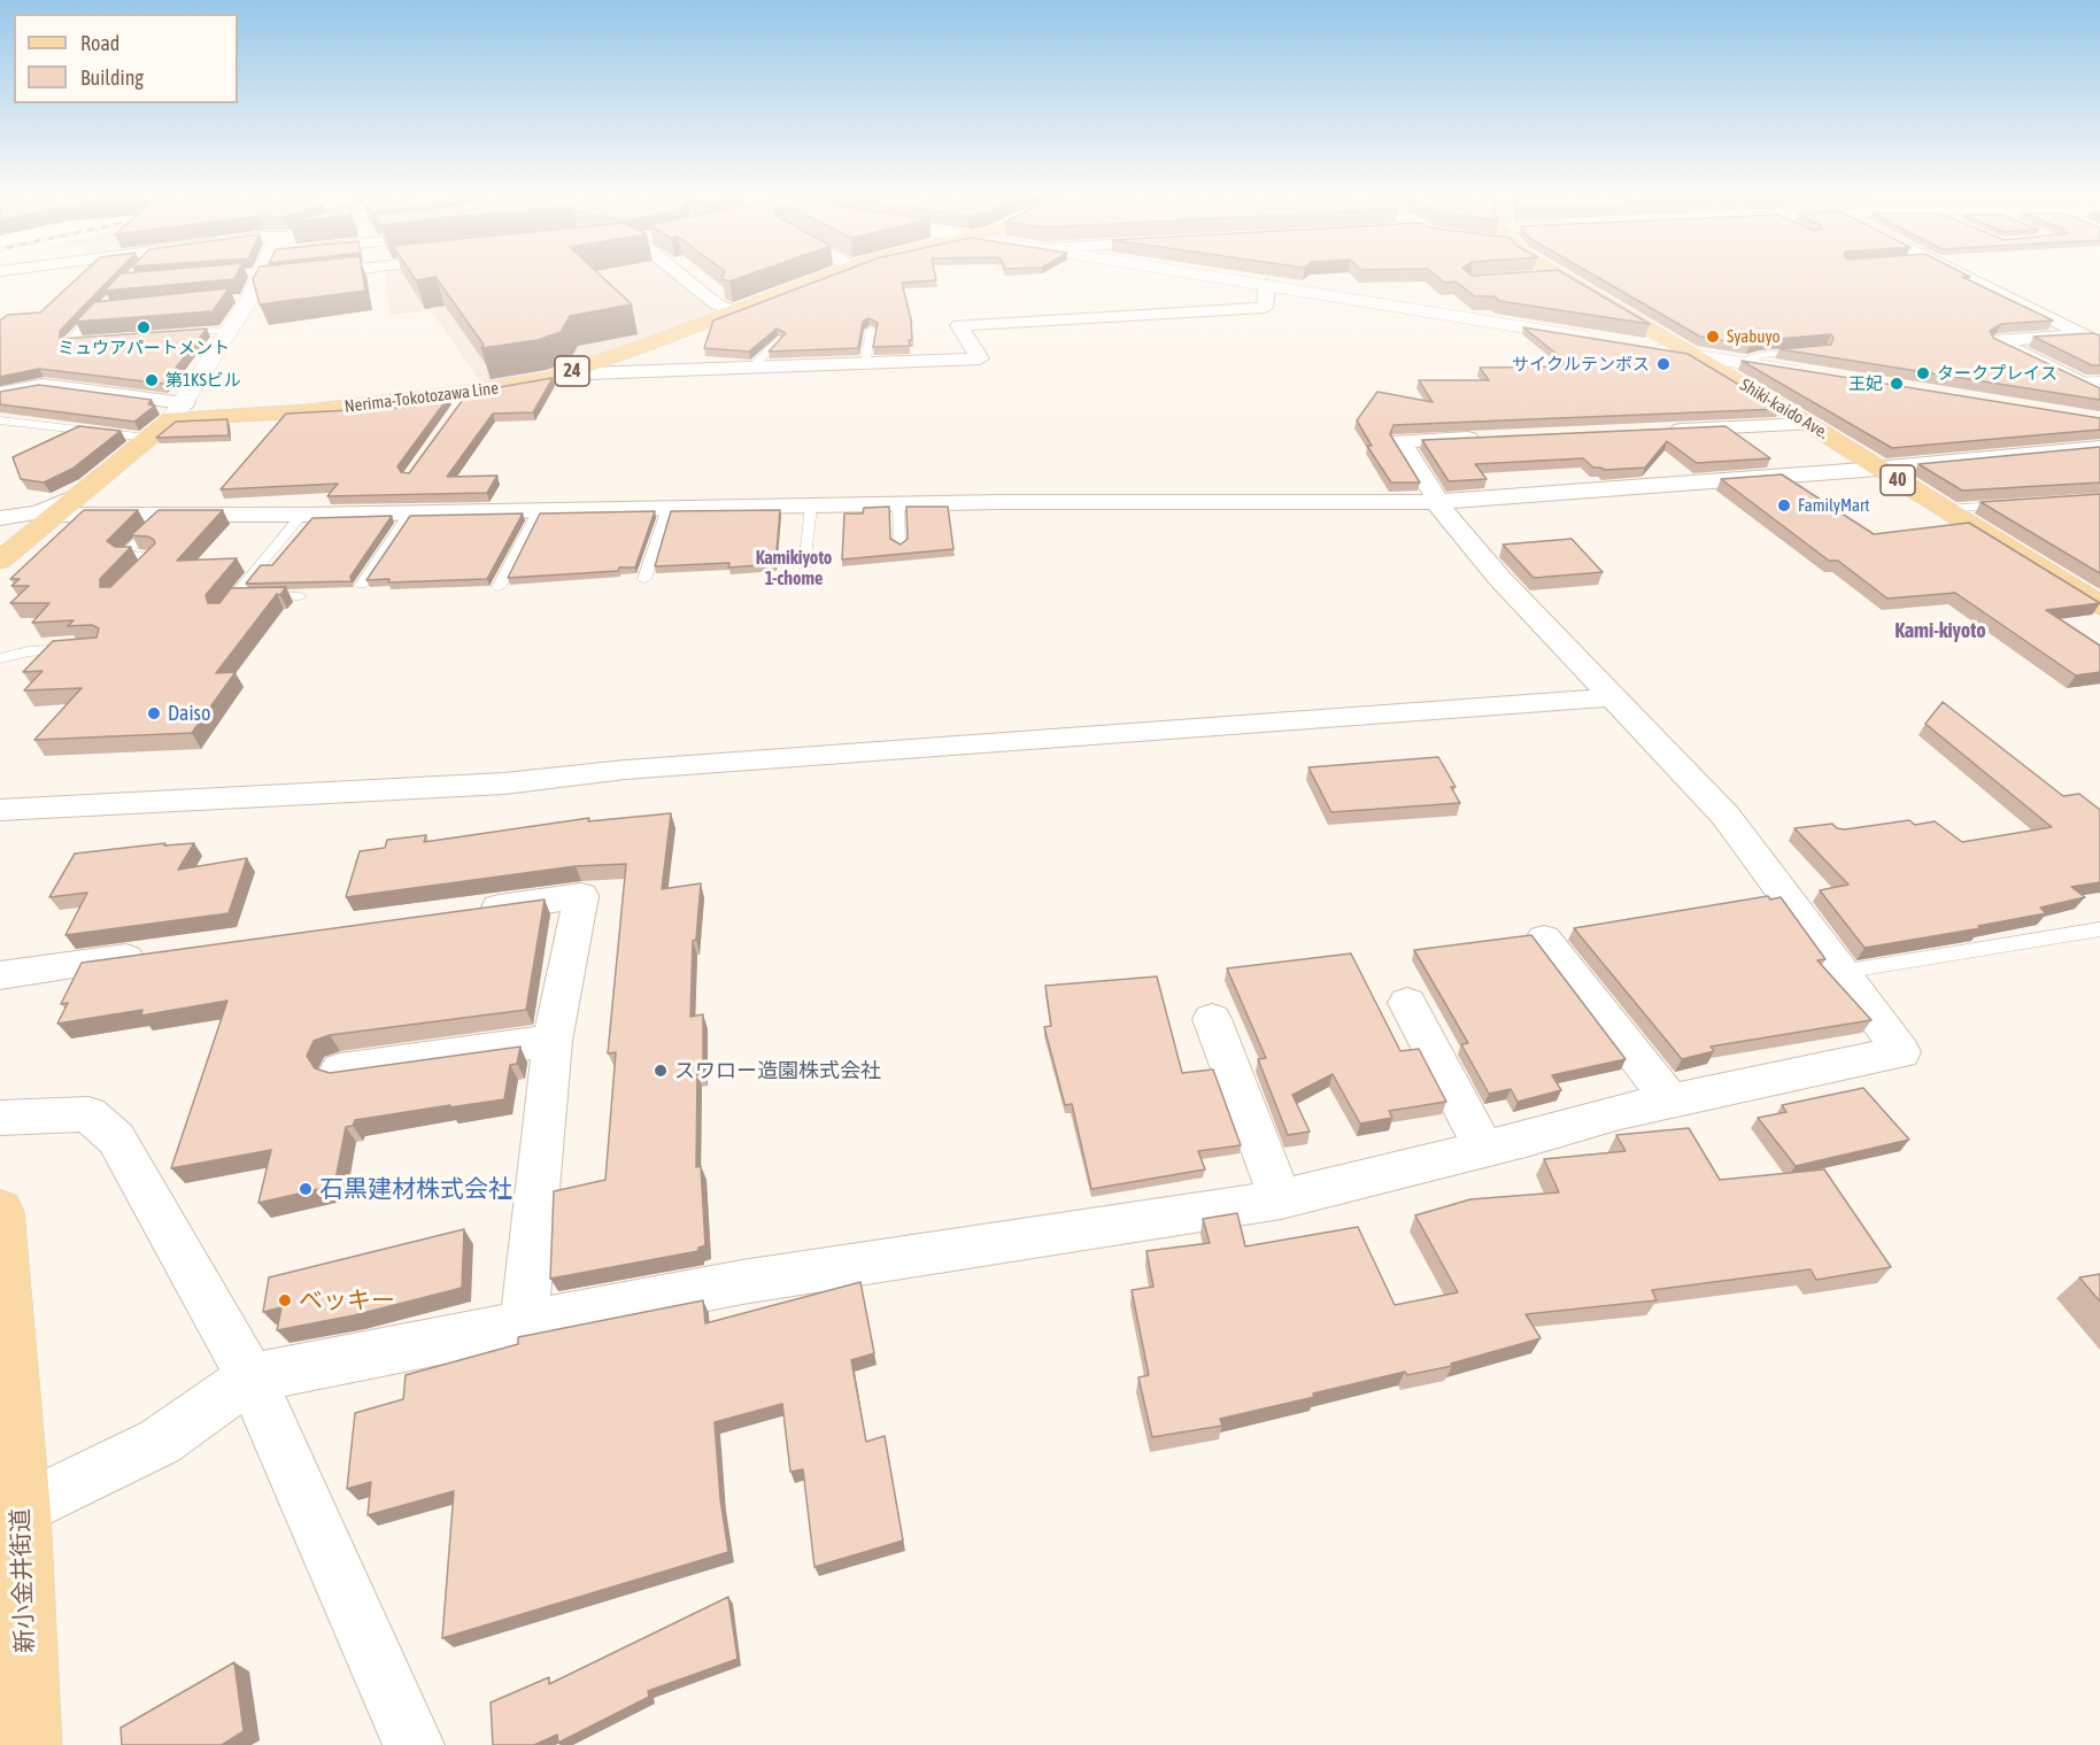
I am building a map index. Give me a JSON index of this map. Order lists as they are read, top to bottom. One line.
{"streets":{"main road":["24","Nerima-Tokotozawa Line","Shiki-kaido Ave.","40","新小金井街道"]},"districts":["Kamikiyoto 1-chome","Kami-kiyoto"],"places":["ミュウアパートメント","Syabuyo","サイクルテンボス","タークプレイス","第1KSビル","王妃","FamilyMart","Daiso","スワロー造園株式会社","石黒建材株式会社","ベッキー"],"legend":["Road","Building"]}
